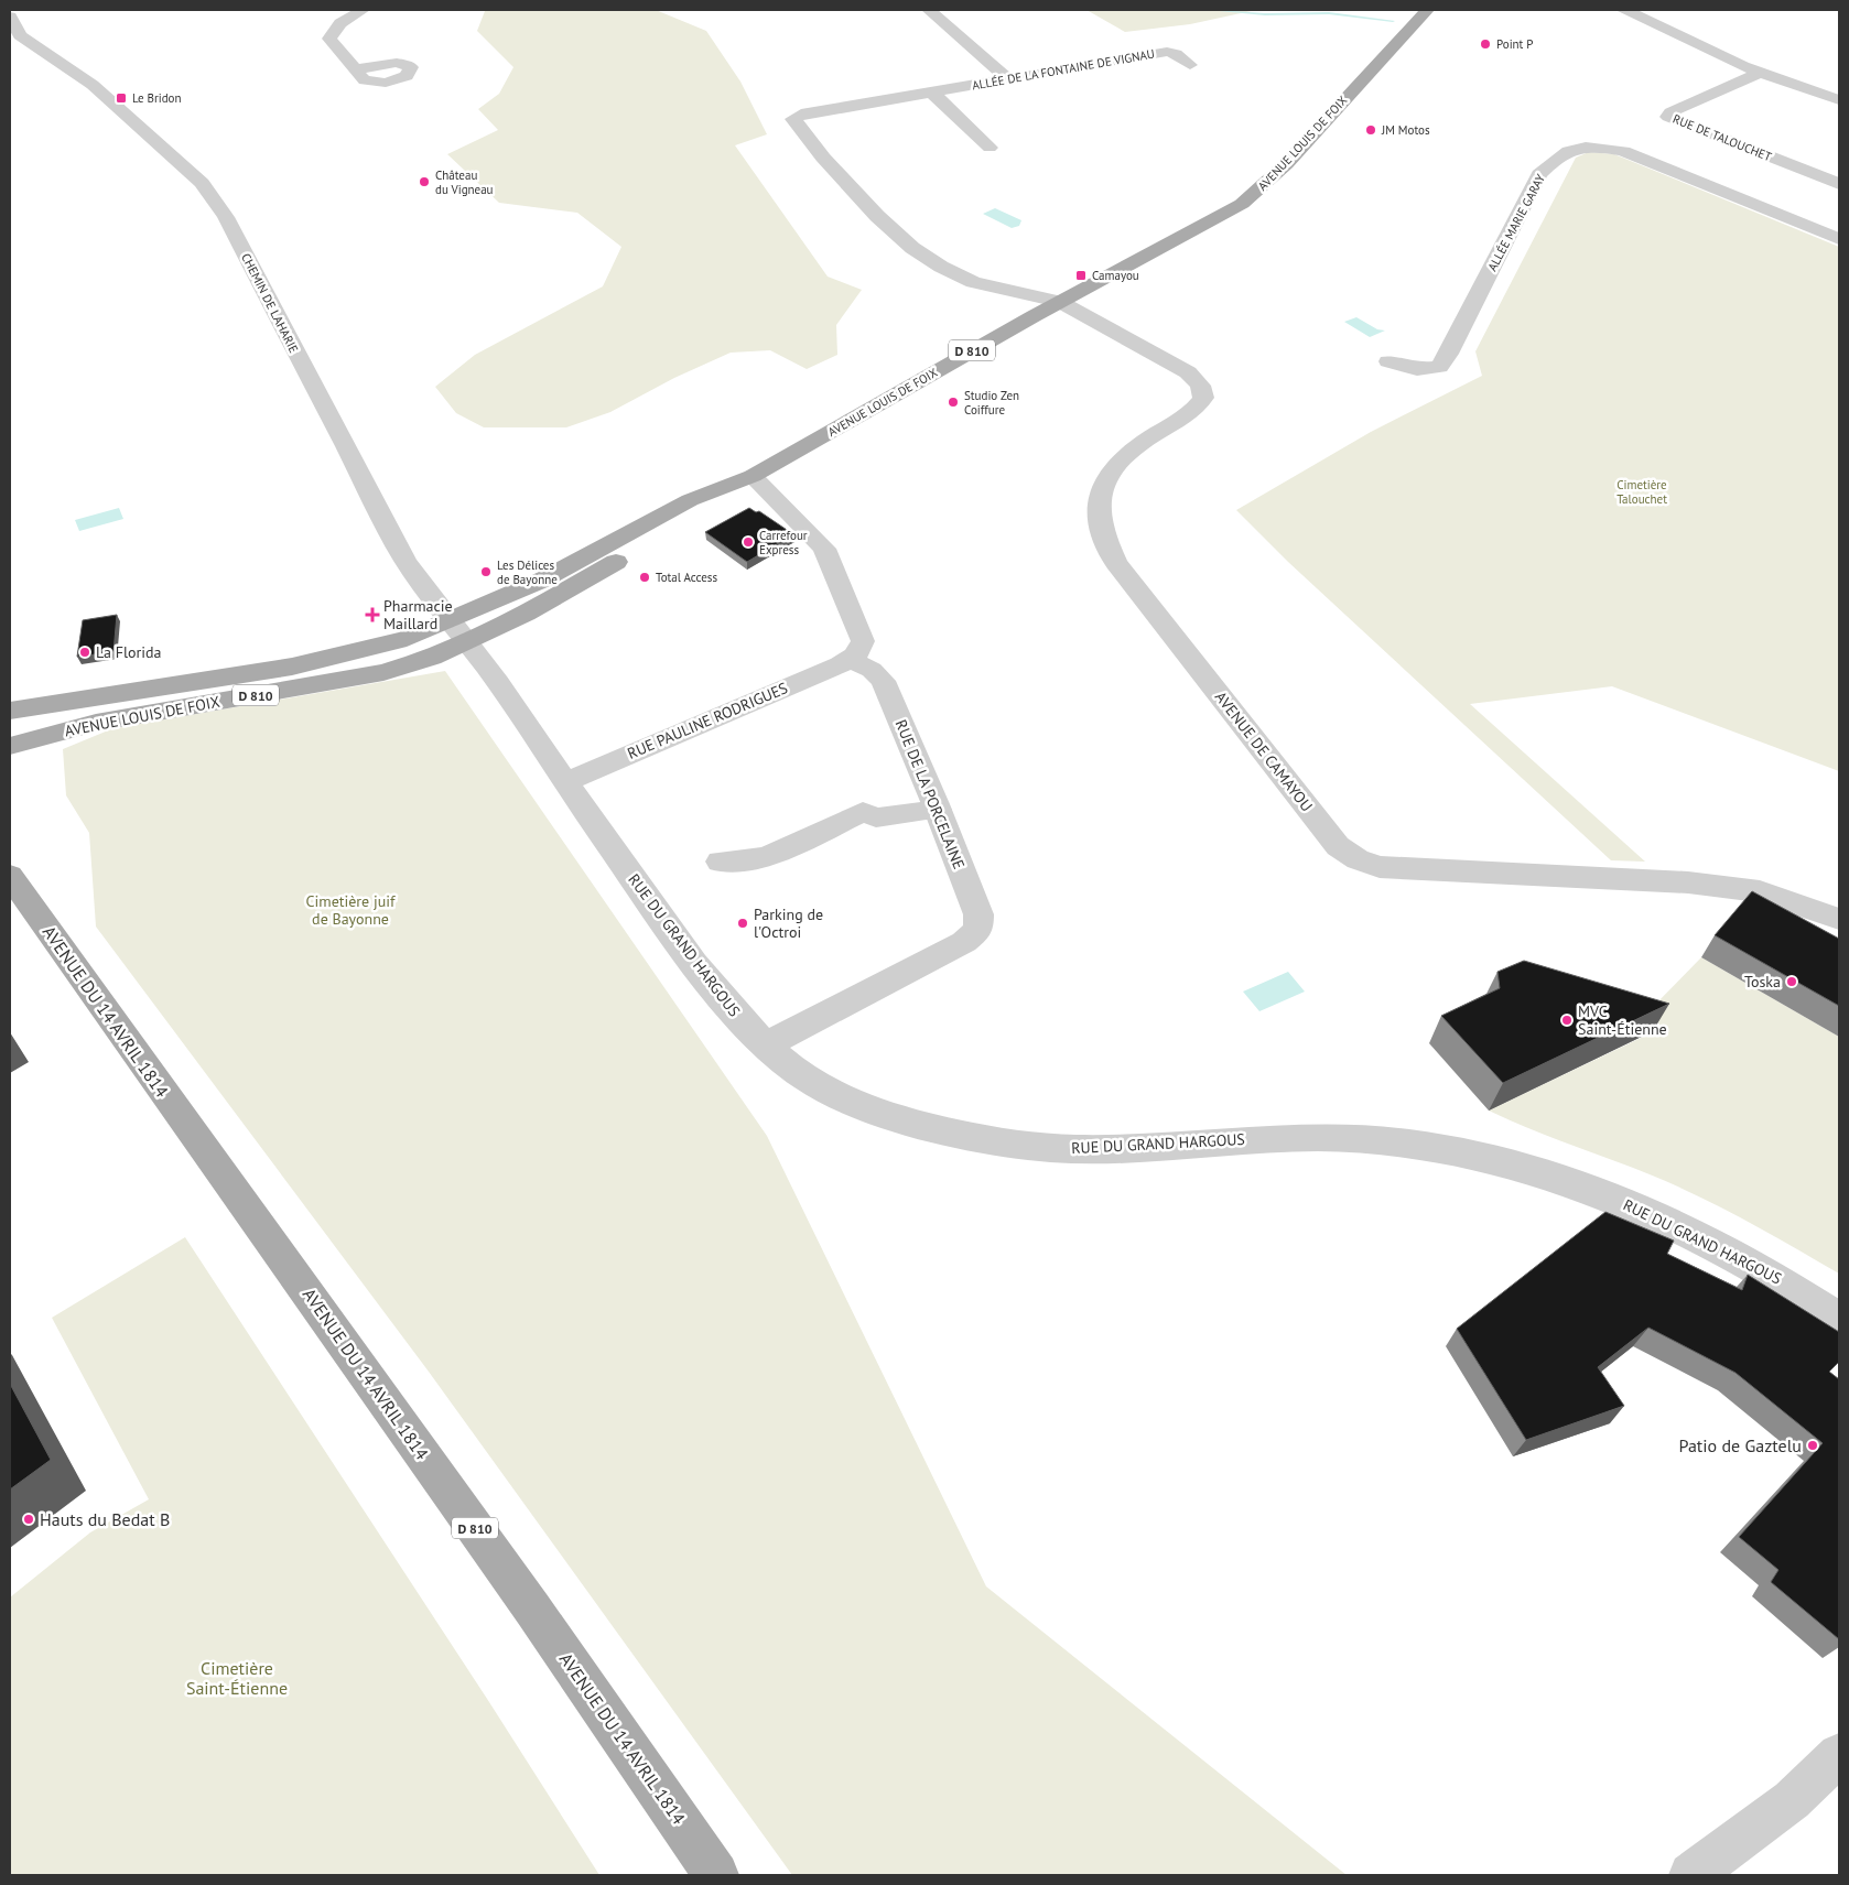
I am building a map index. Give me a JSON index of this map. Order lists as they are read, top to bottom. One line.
{"streets":{"main road":["AVENUE LOUIS DE FOIX","D 810","AVENUE DU 14 AVRIL 1814"],"street":["ALLÉE DE LA FONTAINE DE VIGNAU","RUE DE TALOUCHET","ALLÉE MARIE GARAY","CHEMIN DE LAHARIE","RUE PAULINE RODRIGUES","AVENUE DE CAMAYOU","RUE DE LA PORCELAINE","RUE DU GRAND HARGOUS"]},"crossings":[["ALLÉE DE LA FONTAINE DE VIGNAU","AVENUE LOUIS DE FOIX"],["ALLÉE DE LA FONTAINE DE VIGNAU","AVENUE DE CAMAYOU"],["AVENUE LOUIS DE FOIX","CHEMIN DE LAHARIE"],["AVENUE LOUIS DE FOIX","AVENUE DE CAMAYOU"],["AVENUE LOUIS DE FOIX","RUE DU GRAND HARGOUS"],["CHEMIN DE LAHARIE","RUE DU GRAND HARGOUS"],["RUE PAULINE RODRIGUES","RUE DE LA PORCELAINE"],["RUE PAULINE RODRIGUES","RUE DU GRAND HARGOUS"],["RUE DE LA PORCELAINE","RUE DU GRAND HARGOUS"]],"parks":["Cimetière Talouchet","Cimetière juif de Bayonne","Cimetière Saint-Étienne"],"places":{"other":["Point P","JM Motos","Château du Vigneau","Studio Zen Coiffure","Carrefour Express","Les Délices de Bayonne","Total Access","La Florida","Parking de l'Octroi","Toska","MVC Saint-Étienne","Patio de Gaztelu","Hauts du Bedat B"],"transit":["Le Bridon","Camayou"],"health":["Pharmacie Maillard"]}}
